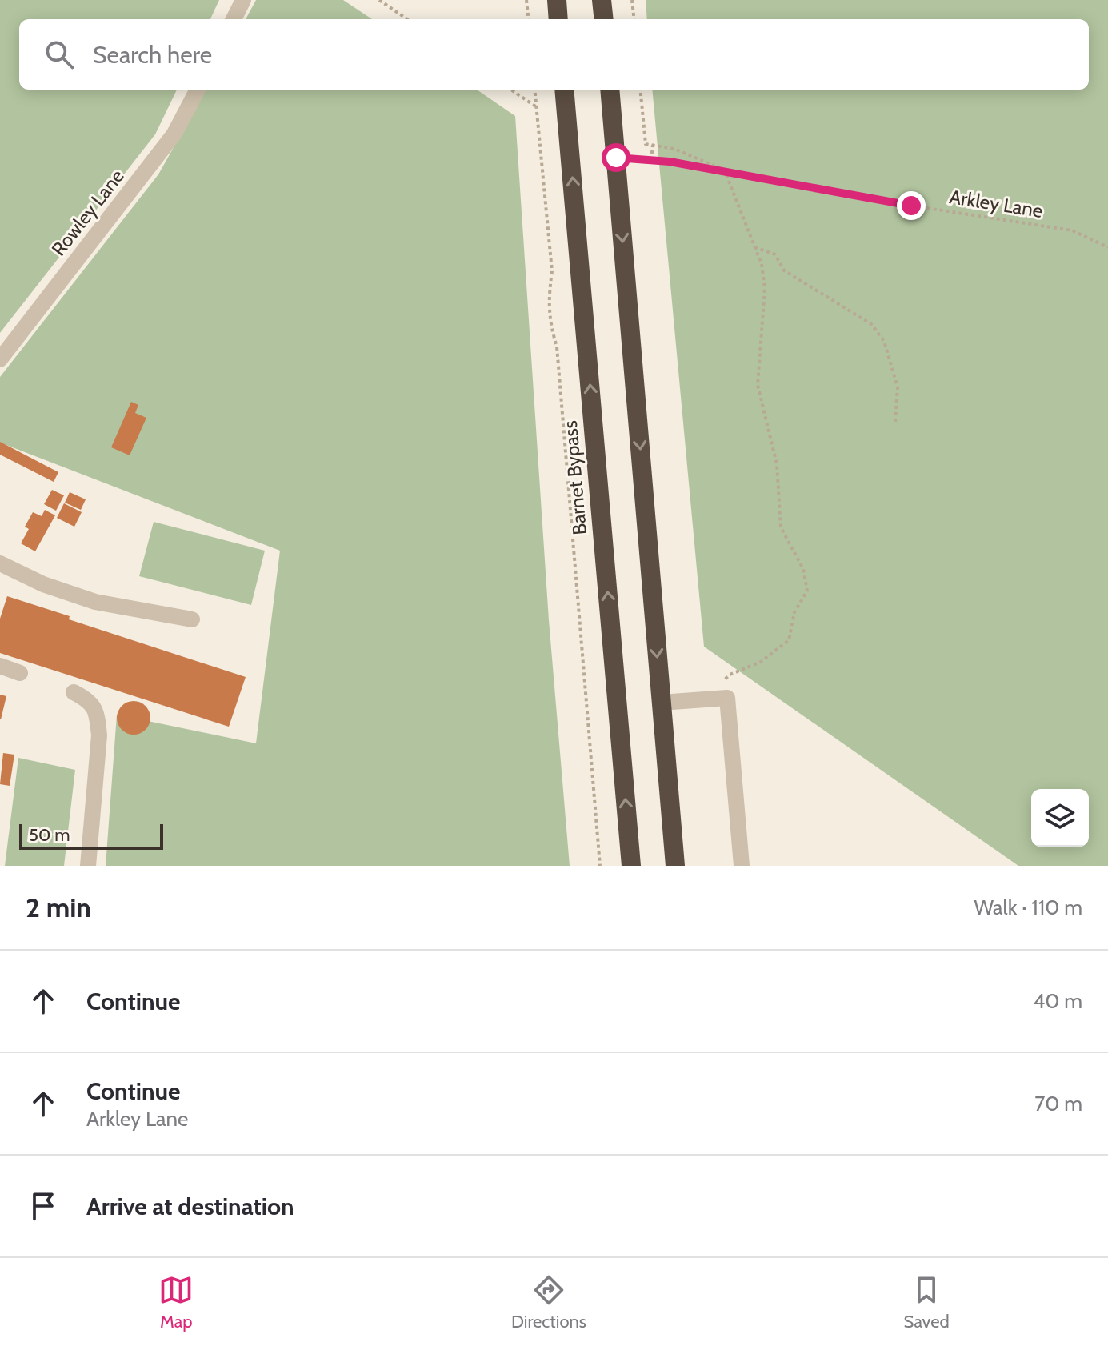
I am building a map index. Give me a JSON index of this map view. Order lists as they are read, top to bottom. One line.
{"streets":{"highway":["Barnet Bypass"],"street":["Rowley Lane"],"path":["Arkley Lane"]},"scale_bar":"50 m","page":{"search":"Search here","scale":"50 m","heading":["2 min","Walk · 110 m"],"list":[["Continue","40 m"],["Continue","Arkley Lane","70 m"],"Arrive at destination"],"nav":["Map","Directions","Saved"]}}
